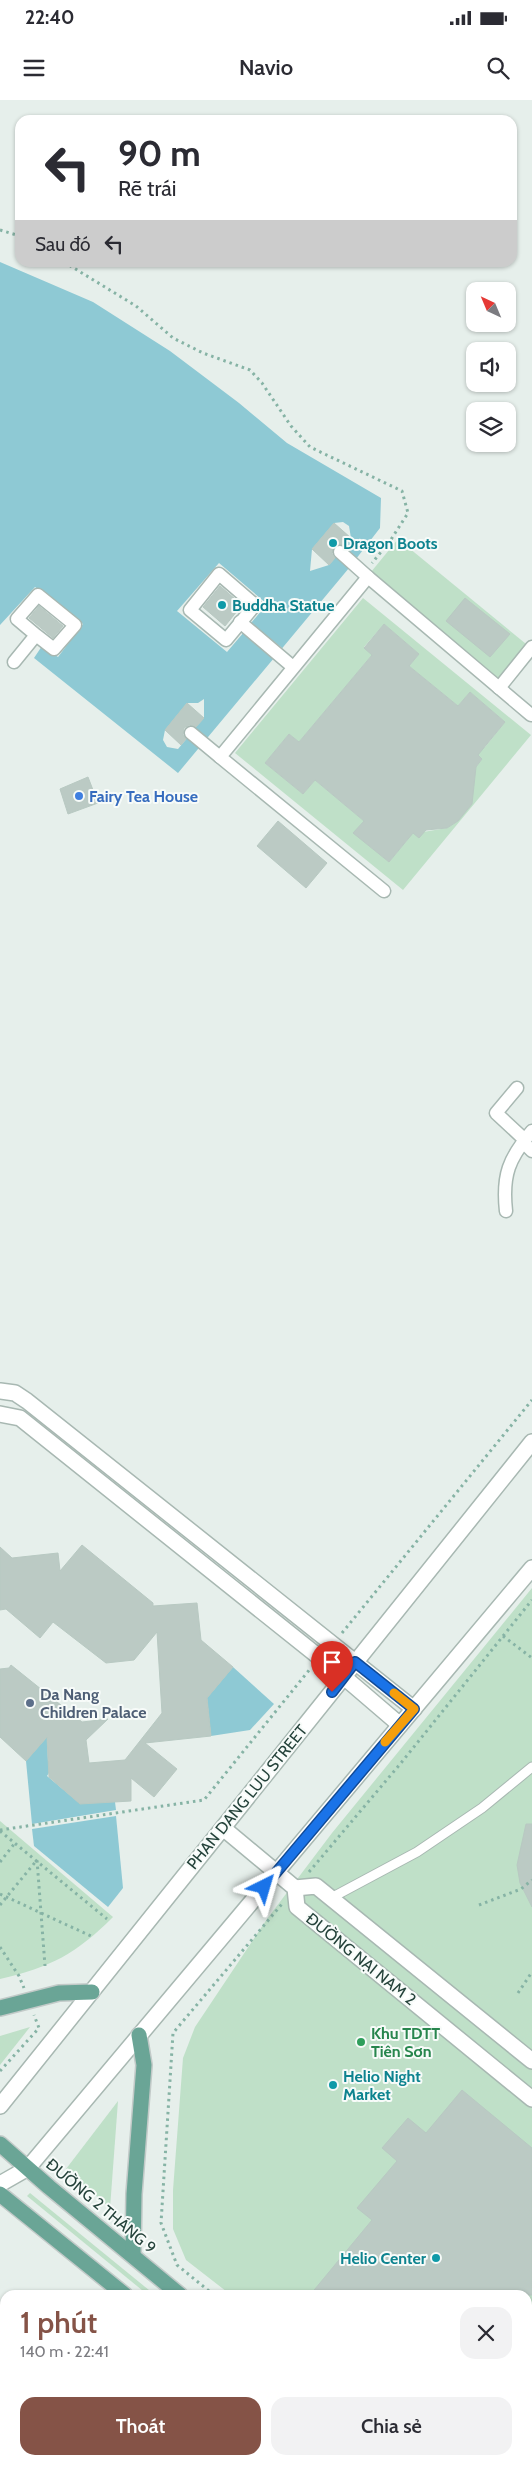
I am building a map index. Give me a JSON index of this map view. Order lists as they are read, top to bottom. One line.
{"streets":{"main road":["ĐƯỜNG 2 THÁNG 9"],"street":["PHAN DANG LUU STREET","ĐƯỜNG NẠI NAM 2"]},"places":["Dragon Boots","Buddha Statue","Fairy Tea House","Da Nang Children Palace","Khu TDTT Tiên Sơn","Helio Night Market","Helio Center"],"north":"top left","page":{"status":"22:40","header":"Navio","turn":["90 m","Rẽ trái"],"then":"Sau đó","heading":["1 phút","140 m · 22:41"],"buttons":["Thoát","Chia sẻ"]}}
